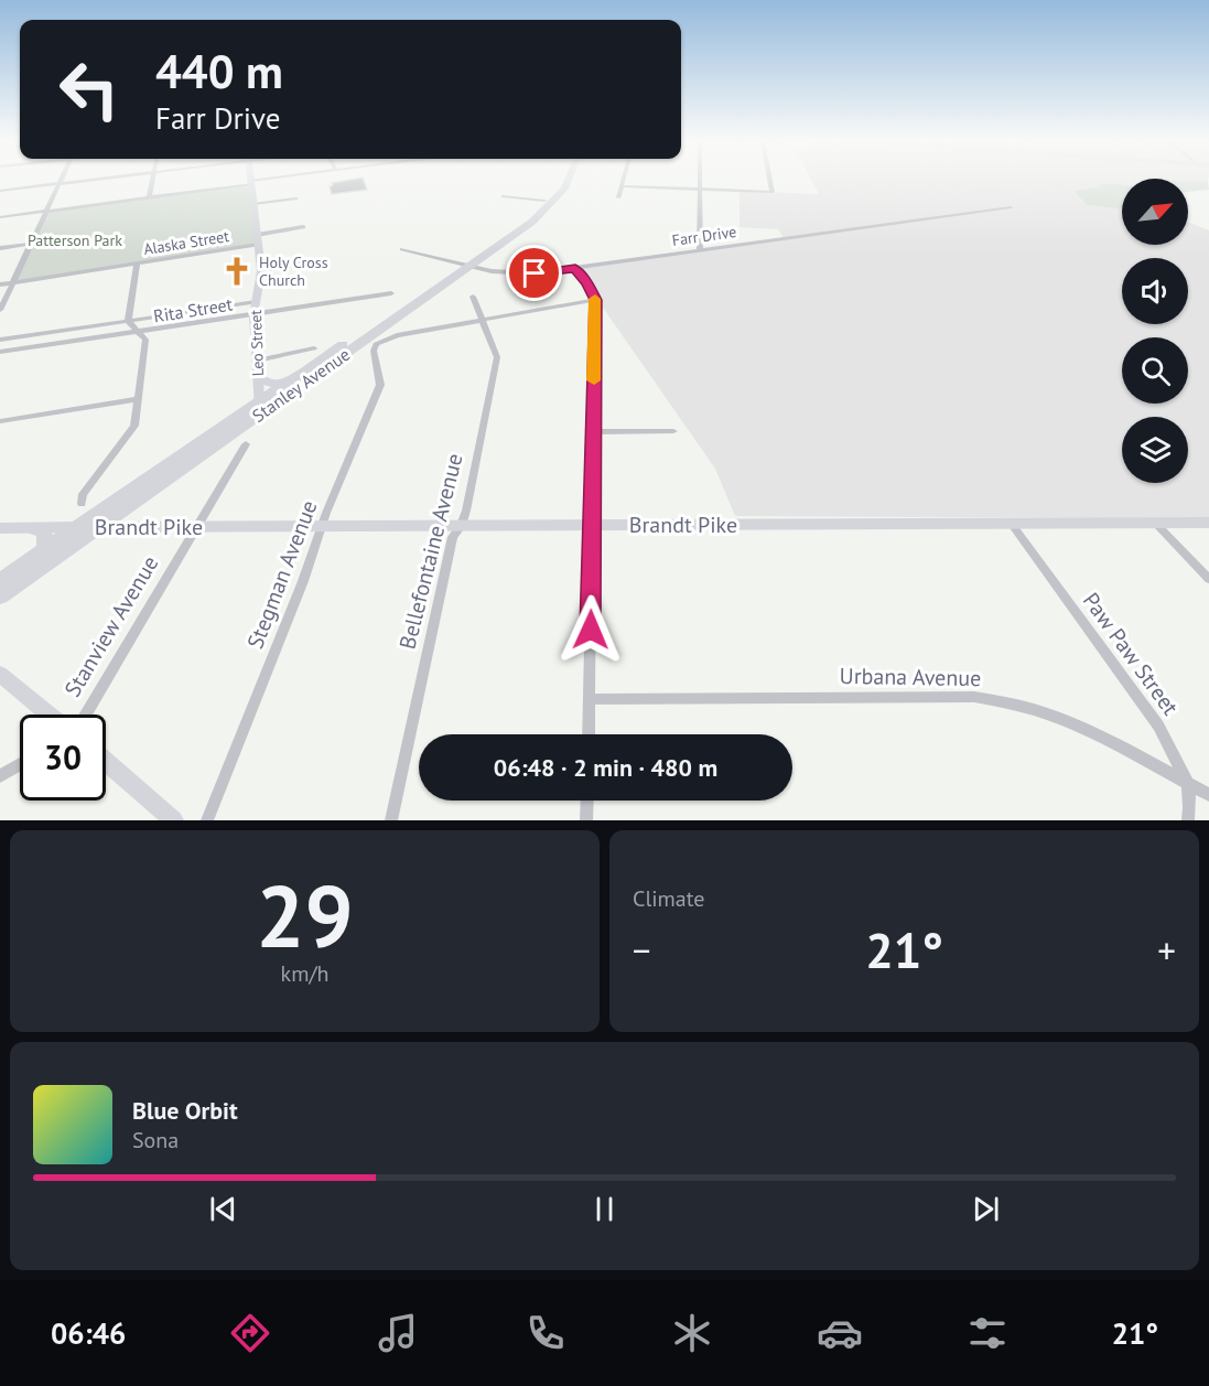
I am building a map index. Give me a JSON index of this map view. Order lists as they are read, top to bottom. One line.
{"streets":{"main road":["Leo Street","Stanley Avenue","Brandt Pike"],"street":["Farr Drive","Alaska Street","Rita Street","Bellefontaine Avenue","Stegman Avenue","Stanview Avenue","Paw Paw Street","Urbana Avenue"]},"crossings":[["Farr Drive","Stanley Avenue"],["Alaska Street","Leo Street"],["Rita Street","Leo Street"],["Leo Street","Stanley Avenue"],["Stanley Avenue","Brandt Pike"],["Brandt Pike","Bellefontaine Avenue"],["Brandt Pike","Stegman Avenue"],["Brandt Pike","Stanview Avenue"],["Brandt Pike","Paw Paw Street"],["Bellefontaine Avenue","Stegman Avenue"],["Paw Paw Street","Urbana Avenue"]],"parks":["Patterson Park"],"places":{"church":["Holy Cross Church"]},"north":"top right","page":{"turn":["440 m","Farr Drive"],"limit":"30","trip":"06:48 · 2 min · 480 m","tile":[["29","km/h"],"Climate"],"heat":["−","21°","+"],"song":["Blue Orbit","Sona"],"tabs":["06:46","21°"]}}
